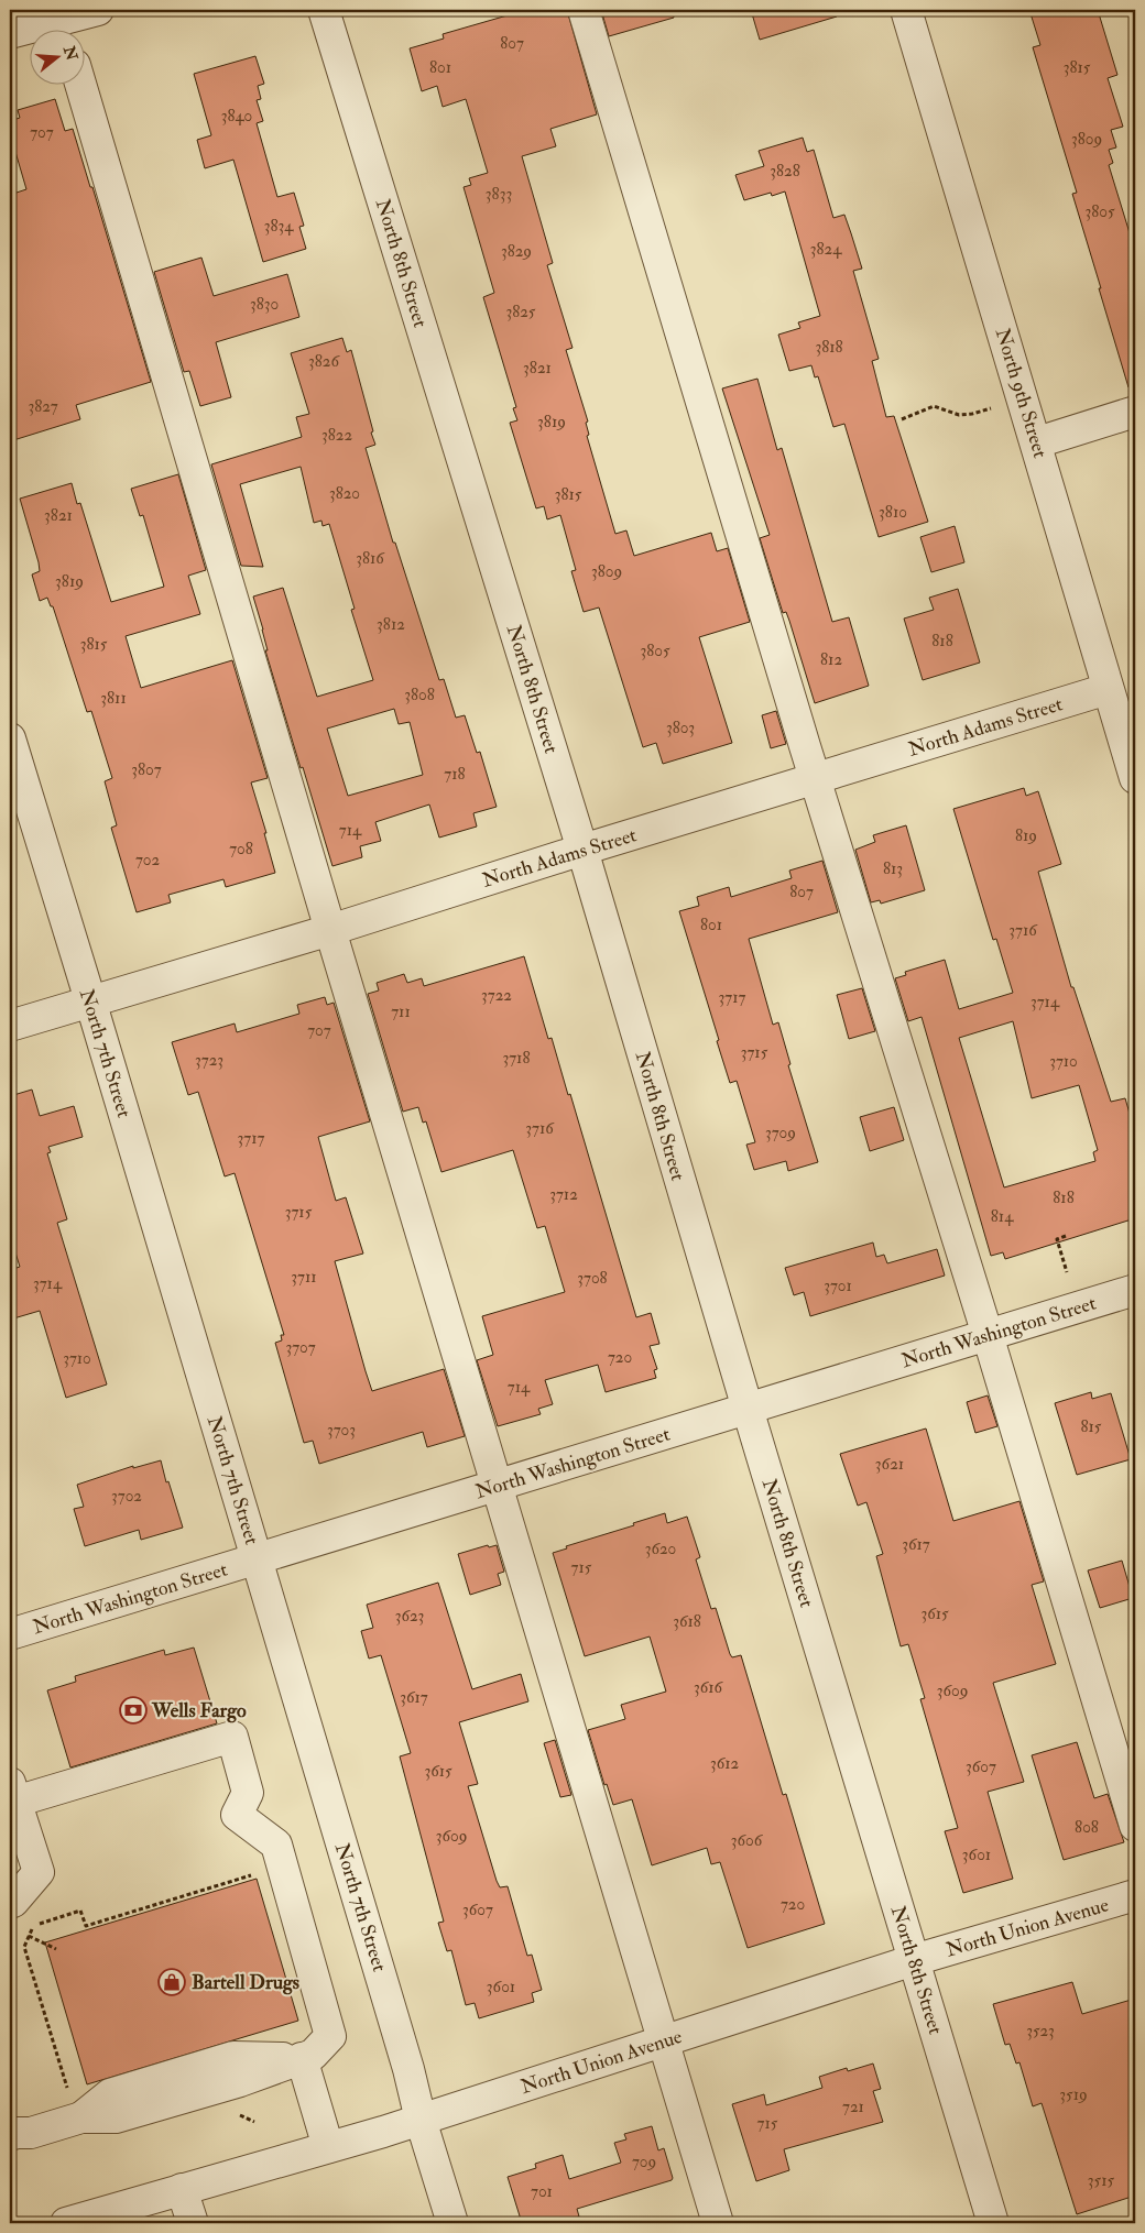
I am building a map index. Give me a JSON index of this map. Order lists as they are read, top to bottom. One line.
{"streets":{"street":["North 8th Street","North 9th Street","North Adams Street","North 7th Street","North Washington Street","North Union Avenue"]},"crossings":[["North 8th Street","North Adams Street"],["North 8th Street","North Washington Street"],["North 8th Street","North Union Avenue"],["North 9th Street","North Adams Street"],["North Adams Street","North 7th Street"],["North 7th Street","North Washington Street"],["North 7th Street","North Union Avenue"]],"places":{"bank":["Wells Fargo"],"shop":["Bartell Drugs"]},"house_numbers":["807","801","3815","3840","707","3809","3828","3833","3805","3834","3824","3829","3830","3825","3818","3826","3821","3827","3819","3822","3820","3815","3810","3821","3816","3809","3819","3812","818","3815","3805","812","3808","3811","3803","3807","718","714","819","708","702","813","807","801","3716","3722","3717","3714","711","707","3715","3718","3723","3710","3716","3709","3717","3712","818","3715","814","3711","3708","3714","3701","3707","720","3710","714","815","3703","3621","3702","3617","3620","715","3615","3623","3618","3616","3609","3617","3612","3607","3615","808","3609","3606","3601","720","3607","3601","3523","3519","721","715","709","3515","701"],"north":"right"}
